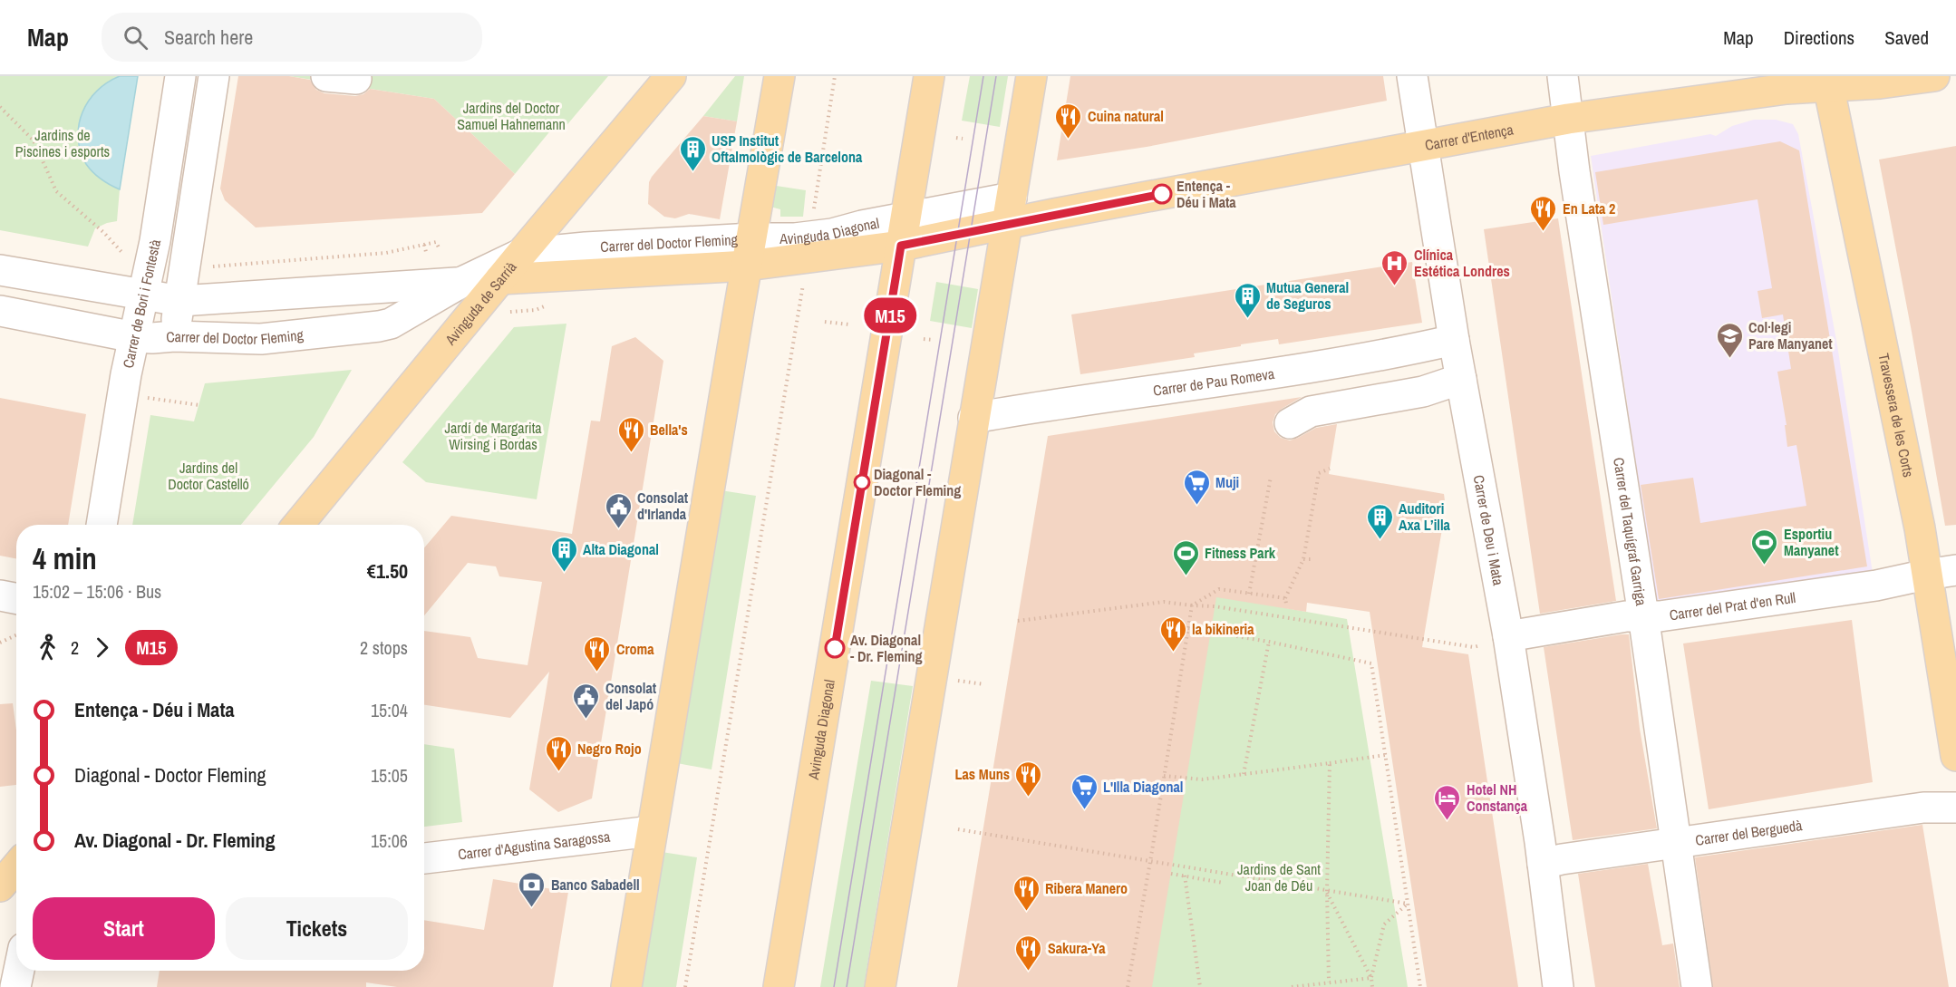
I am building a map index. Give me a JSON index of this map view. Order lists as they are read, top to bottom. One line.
{"streets":{"main road":["Carrer d'Entença","Avinguda Diagonal","Carrer del Doctor Fleming","Avinguda de Sarrià","Travessera de les Corts"],"street":["Carrer de Bori i Fontestà","Carrer de Pau Romeva","Carrer de Deu i Mata","Carrer del Taquígraf Garriga","Carrer del Prat d'en Rull","Carrer del Berguedà","Carrer d'Agustina Saragossa"]},"crossings":[["Carrer d'Entença","Avinguda Diagonal"],["Carrer d'Entença","Travessera de les Corts"],["Carrer d'Entença","Carrer de Deu i Mata"],["Carrer d'Entença","Carrer del Taquígraf Garriga"],["Avinguda Diagonal","Carrer del Doctor Fleming"],["Carrer del Doctor Fleming","Avinguda de Sarrià"],["Carrer del Doctor Fleming","Carrer de Bori i Fontestà"],["Carrer de Pau Romeva","Carrer de Deu i Mata"],["Travessera de les Corts","Carrer del Prat d'en Rull"],["Carrer de Deu i Mata","Carrer del Prat d'en Rull"],["Carrer de Deu i Mata","Carrer del Berguedà"],["Carrer del Taquígraf Garriga","Carrer del Prat d'en Rull"],["Carrer del Taquígraf Garriga","Carrer del Berguedà"]],"parks":["Jardins del Doctor Samuel Hahnemann","Jardins de Piscines i esports","Jardí de Margarita Wirsing i Bordas","Jardins del Doctor Castelló","Jardins de Sant Joan de Déu"],"places":{"restaurant":["Cuina natural","En Lata 2","Bella's","la bikineria","Croma","Negro Rojo","Las Muns","Ribera Manero","Sakura-Ya"],"building":["USP Institut Oftalmològic de Barcelona","Mutua General de Seguros","Auditori Axa L’illa","Alta Diagonal"],"other":["Entença - Déu i Mata","Diagonal - Doctor Fleming","Av. Diagonal - Dr. Fleming"],"hospital":["Clínica Estética Londres"],"school or university":["Col·legi Pare Manyanet"],"supermarket":["Muji","L'Illa Diagonal"],"public building":["Consolat d'Irlanda","Consolat del Japó"],"sports":["Esportiu Manyanet","Fitness Park"],"hotel":["Hotel NH Constança"],"bank":["Banco Sabadell"]},"lines":["bus line M15"],"page":{"header":"Map","search":"Search here","nav":["Map","Directions","Saved"],"on_map":"M15","heading":["4 min","15:02 – 15:06 · Bus","€1.50"],"legs":["2","M15","2 stops"],"list":[{"name":"Entença - Déu i Mata","value":"15:04"},{"name":"Diagonal - Doctor Fleming","value":"15:05"},{"name":"Av. Diagonal - Dr. Fleming","value":"15:06"}],"buttons":["Start","Tickets"]}}
